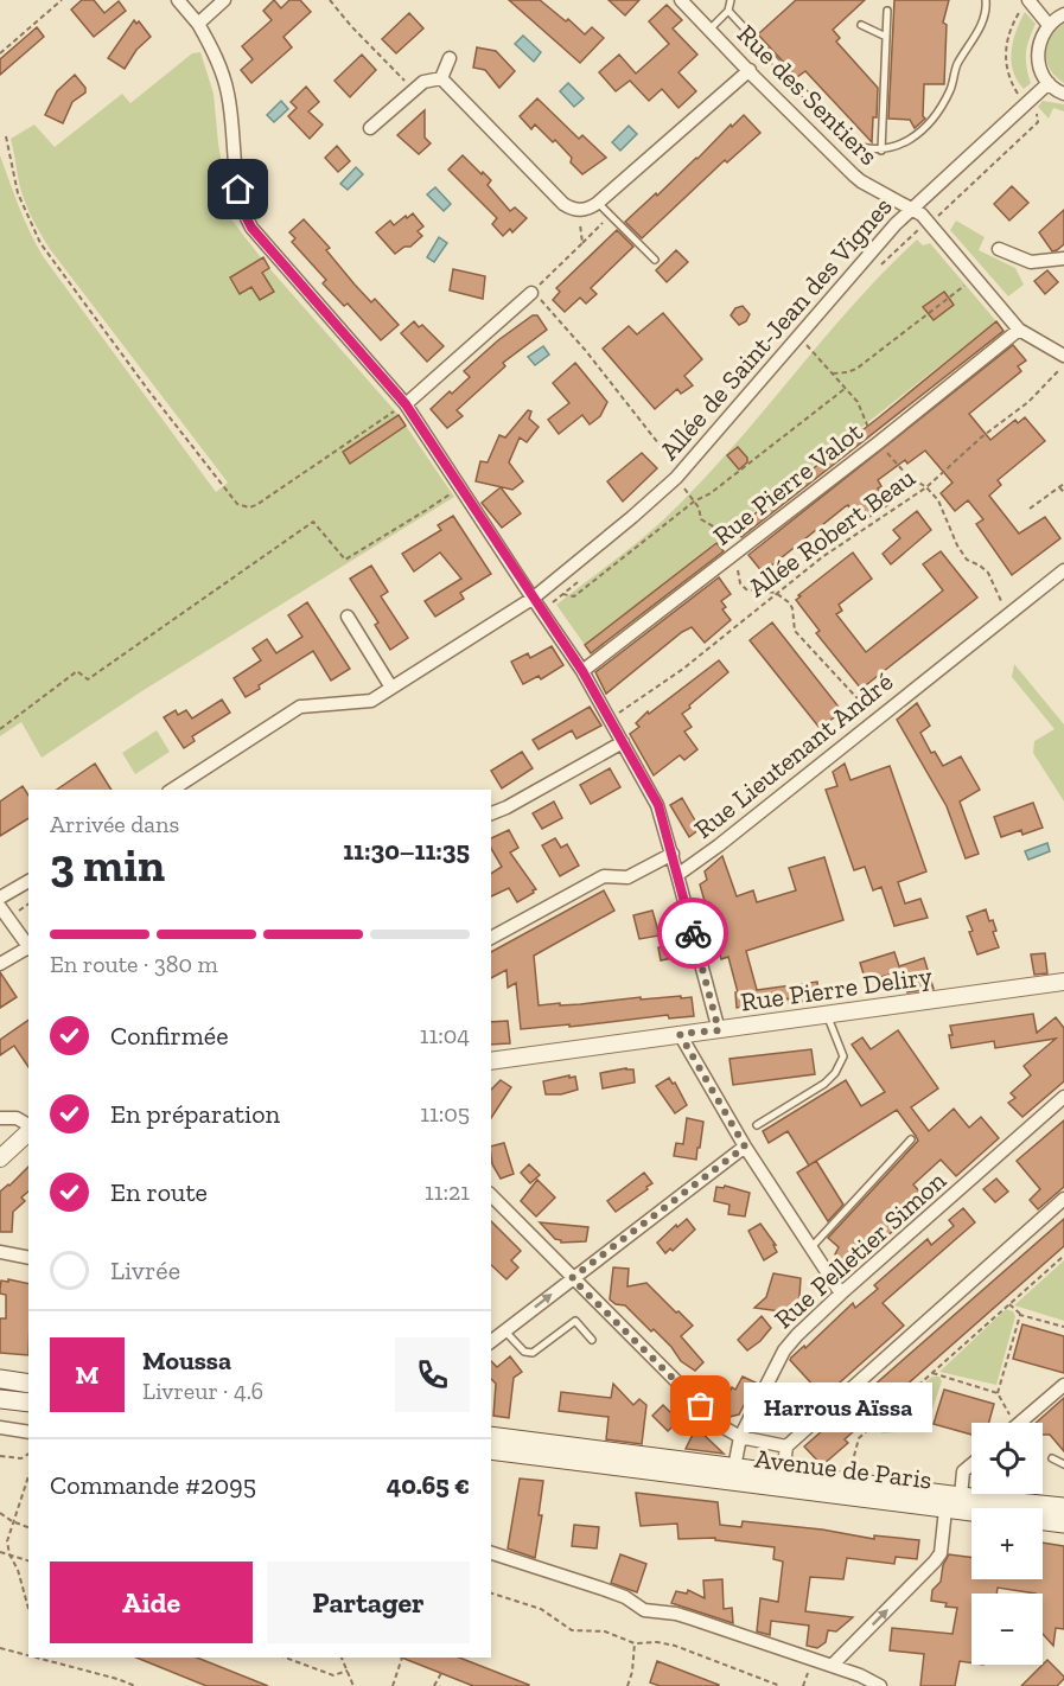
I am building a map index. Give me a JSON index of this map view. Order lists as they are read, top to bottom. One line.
{"streets":{"main road":["Avenue de Paris"],"street":["Rue des Sentiers","Allée de Saint-Jean des Vignes","Rue Pierre Valot","Rue Lieutenant André","Rue Pierre Deliry","Rue Pelletier Simon"],"path":["Allée Robert Beau"]},"crossings":[["Rue des Sentiers","Allée de Saint-Jean des Vignes"],["Rue des Sentiers","Rue Pierre Valot"],["Rue Pelletier Simon","Avenue de Paris"]],"places":["Harrous Aïssa"],"page":{"heading":["3 min","Arrivée dans","11:30–11:35"],"panel":["Moussa","Livreur · 4.6","Commande #2095","40.65 €"],"bar":"En route · 380 m","list":[["Confirmée","11:04"],["En préparation","11:05"],["En route","11:21"],"Livrée"],"round":"M","bubble":"Harrous Aïssa","map_buttons":["+","−"],"buttons":["Aide","Partager"]}}
